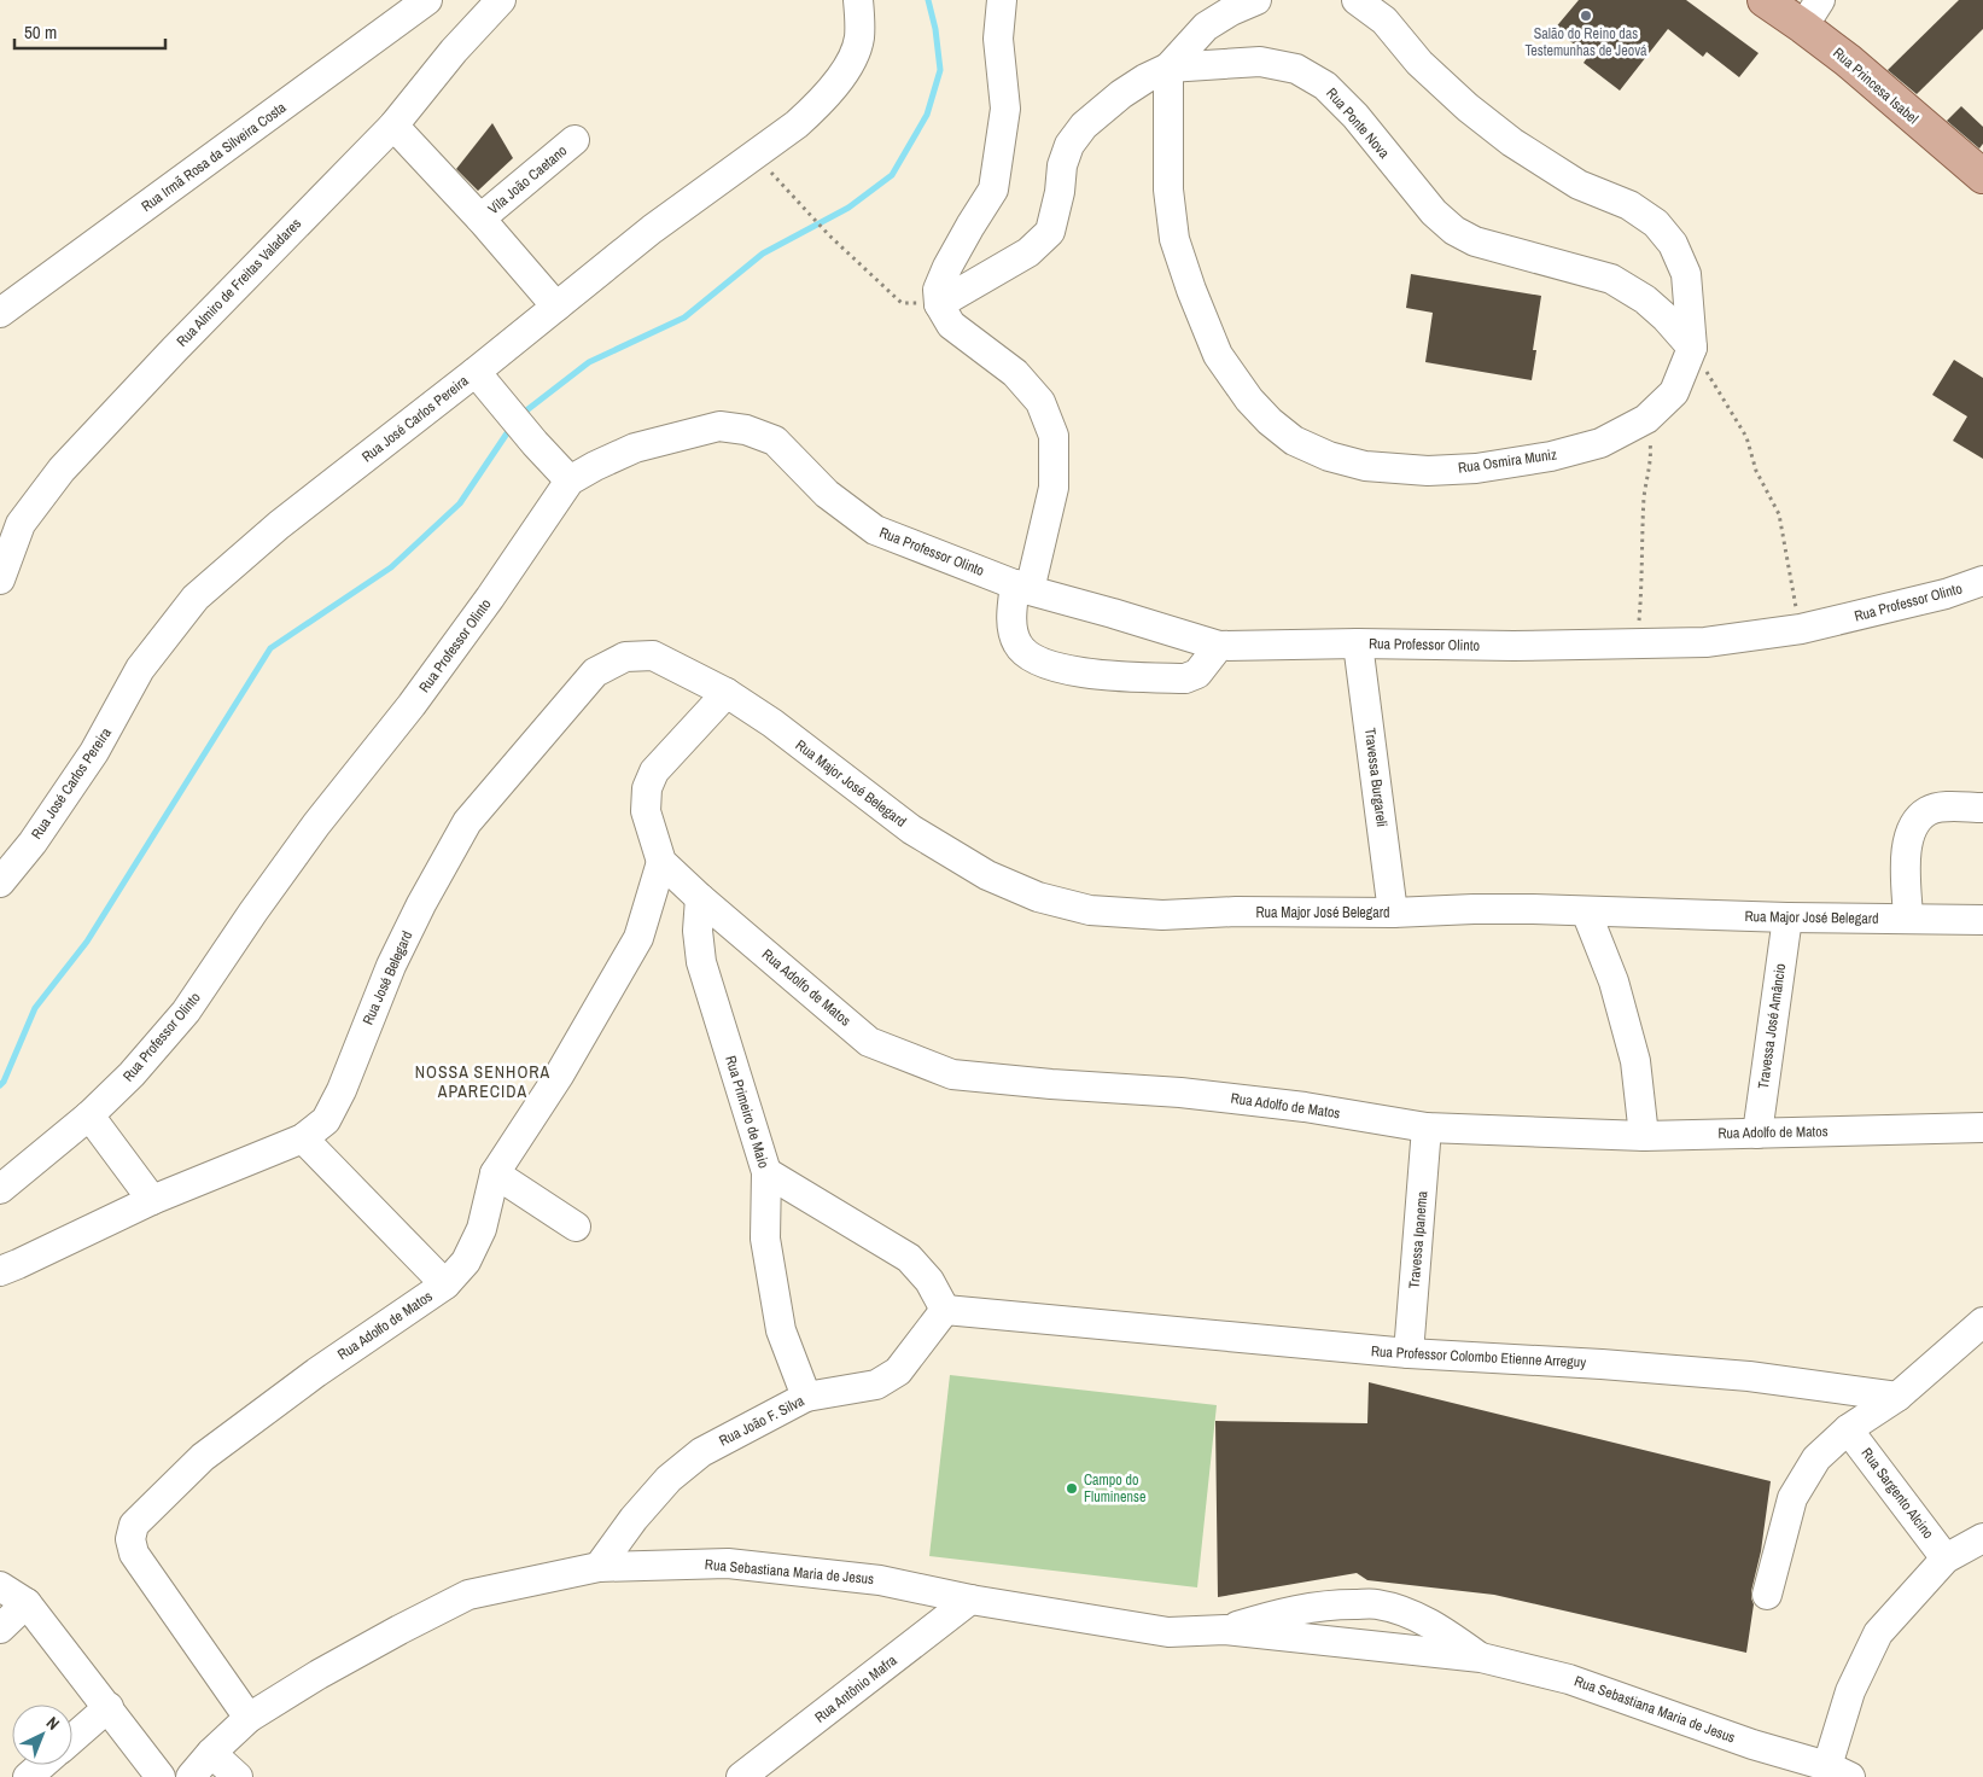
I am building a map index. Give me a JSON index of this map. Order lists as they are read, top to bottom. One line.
{"streets":{"main road":["Rua Princesa Isabel"],"street":["Rua Ponte Nova","Rua Irmã Rosa da Silveira Costa","Vila João Caetano","Rua Almiro de Freitas Valadares","Rua José Carlos Pereira","Rua Osmira Muniz","Rua Professor Olinto","Travessa Burgareli","Rua Major José Belegard","Rua José Belegard","Rua Adolfo de Matos","Travessa José Amâncio","Rua Primeiro de Maio","Travessa Ipanema","Rua Professor Colombo Etienne Arreguy","Rua João F. Silva","Rua Sargento Alcino","Rua Sebastiana Maria de Jesus","Rua Antônio Mafra"]},"crossings":[["Rua Ponte Nova","Rua Osmira Muniz"],["Rua Professor Olinto","Travessa Burgareli"],["Travessa Burgareli","Rua Major José Belegard"],["Rua Major José Belegard","Rua José Belegard"],["Rua Major José Belegard","Rua Adolfo de Matos"],["Rua Major José Belegard","Travessa José Amâncio"],["Rua José Belegard","Rua Adolfo de Matos"],["Rua Adolfo de Matos","Travessa José Amâncio"],["Rua Adolfo de Matos","Rua Primeiro de Maio"],["Rua Adolfo de Matos","Travessa Ipanema"],["Rua Adolfo de Matos","Rua Sebastiana Maria de Jesus"],["Rua Primeiro de Maio","Rua João F. Silva"],["Travessa Ipanema","Rua Professor Colombo Etienne Arreguy"],["Rua Professor Colombo Etienne Arreguy","Rua João F. Silva"],["Rua João F. Silva","Rua Sebastiana Maria de Jesus"],["Rua Sebastiana Maria de Jesus","Rua Antônio Mafra"]],"districts":["NOSSA SENHORA APARECIDA"],"places":["Salão do Reino das Testemunhas de Jeová","Campo do Fluminense"],"scale_bar":"50 m","north":"top right"}
